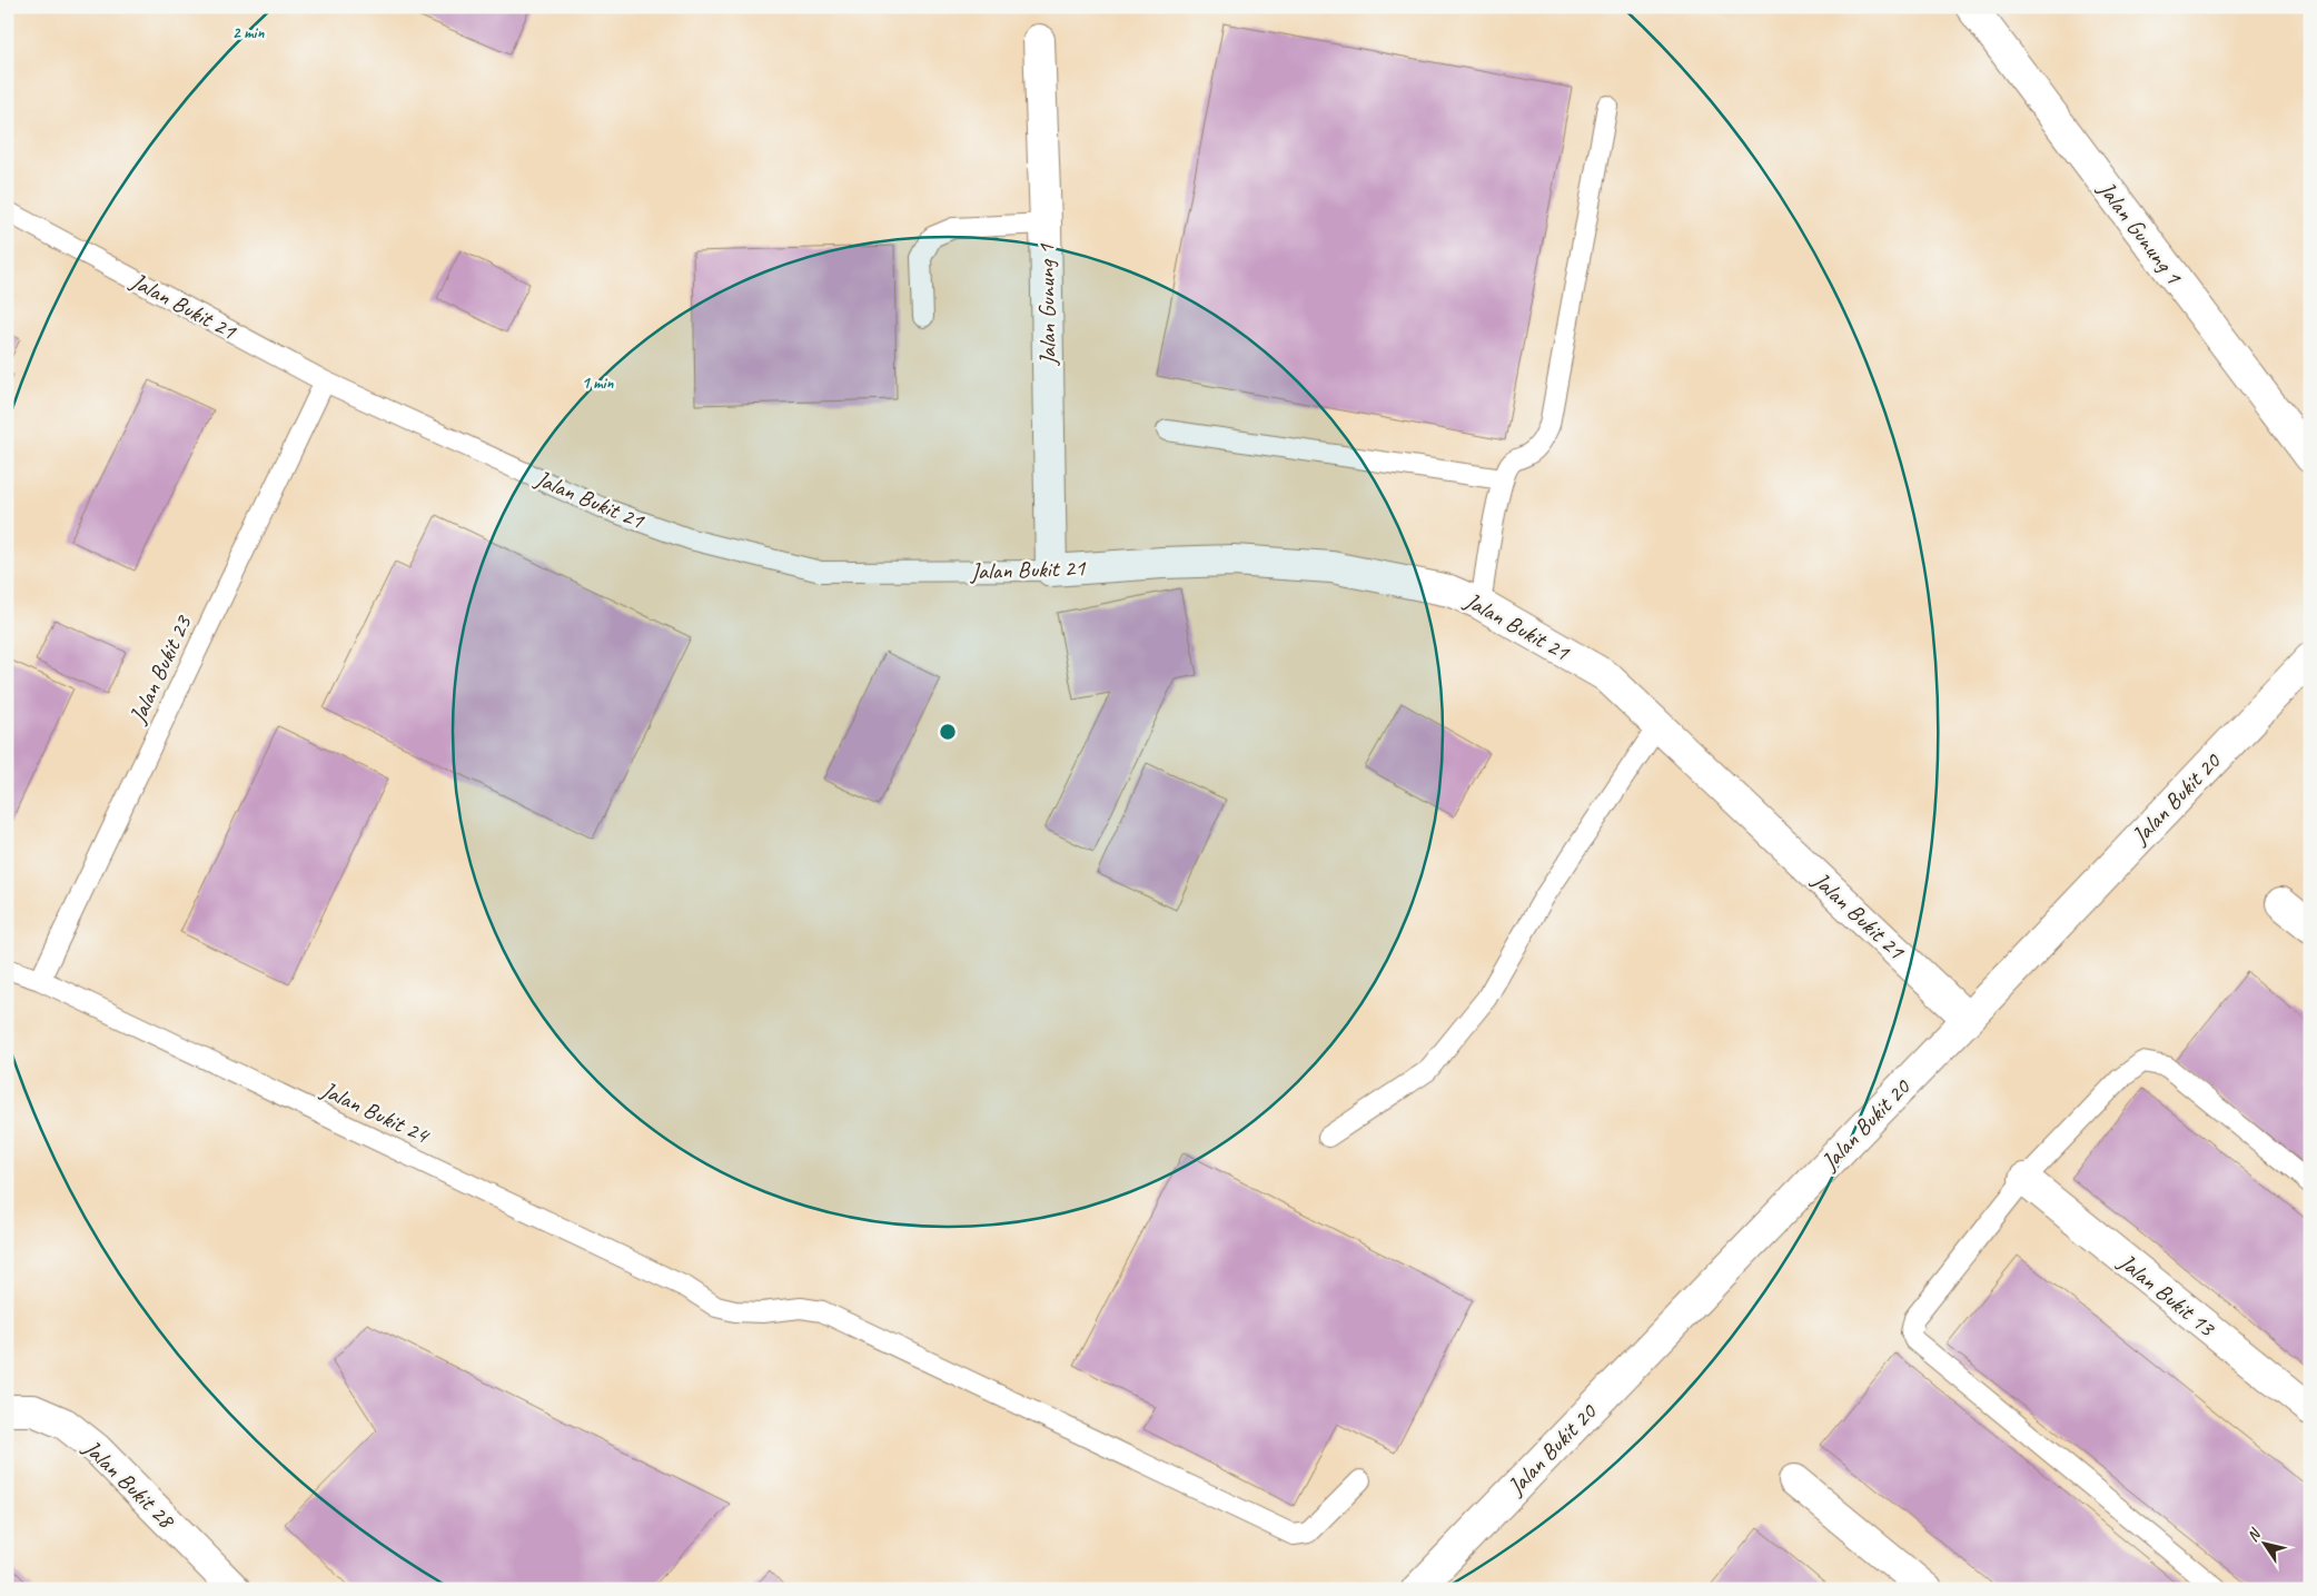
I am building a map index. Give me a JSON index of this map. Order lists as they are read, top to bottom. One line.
{"streets":{"street":["Jalan Gunung 1","Jalan Bukit 21","Jalan Bukit 20","Jalan Bukit 13","Jalan Bukit 28"],"lane":["Jalan Bukit 23","Jalan Bukit 24"]},"crossings":[["Jalan Gunung 1","Jalan Bukit 21"],["Jalan Bukit 21","Jalan Bukit 23"],["Jalan Bukit 21","Jalan Bukit 20"],["Jalan Bukit 23","Jalan Bukit 24"]],"north":"top left","rings":["2 min","1 min"]}
